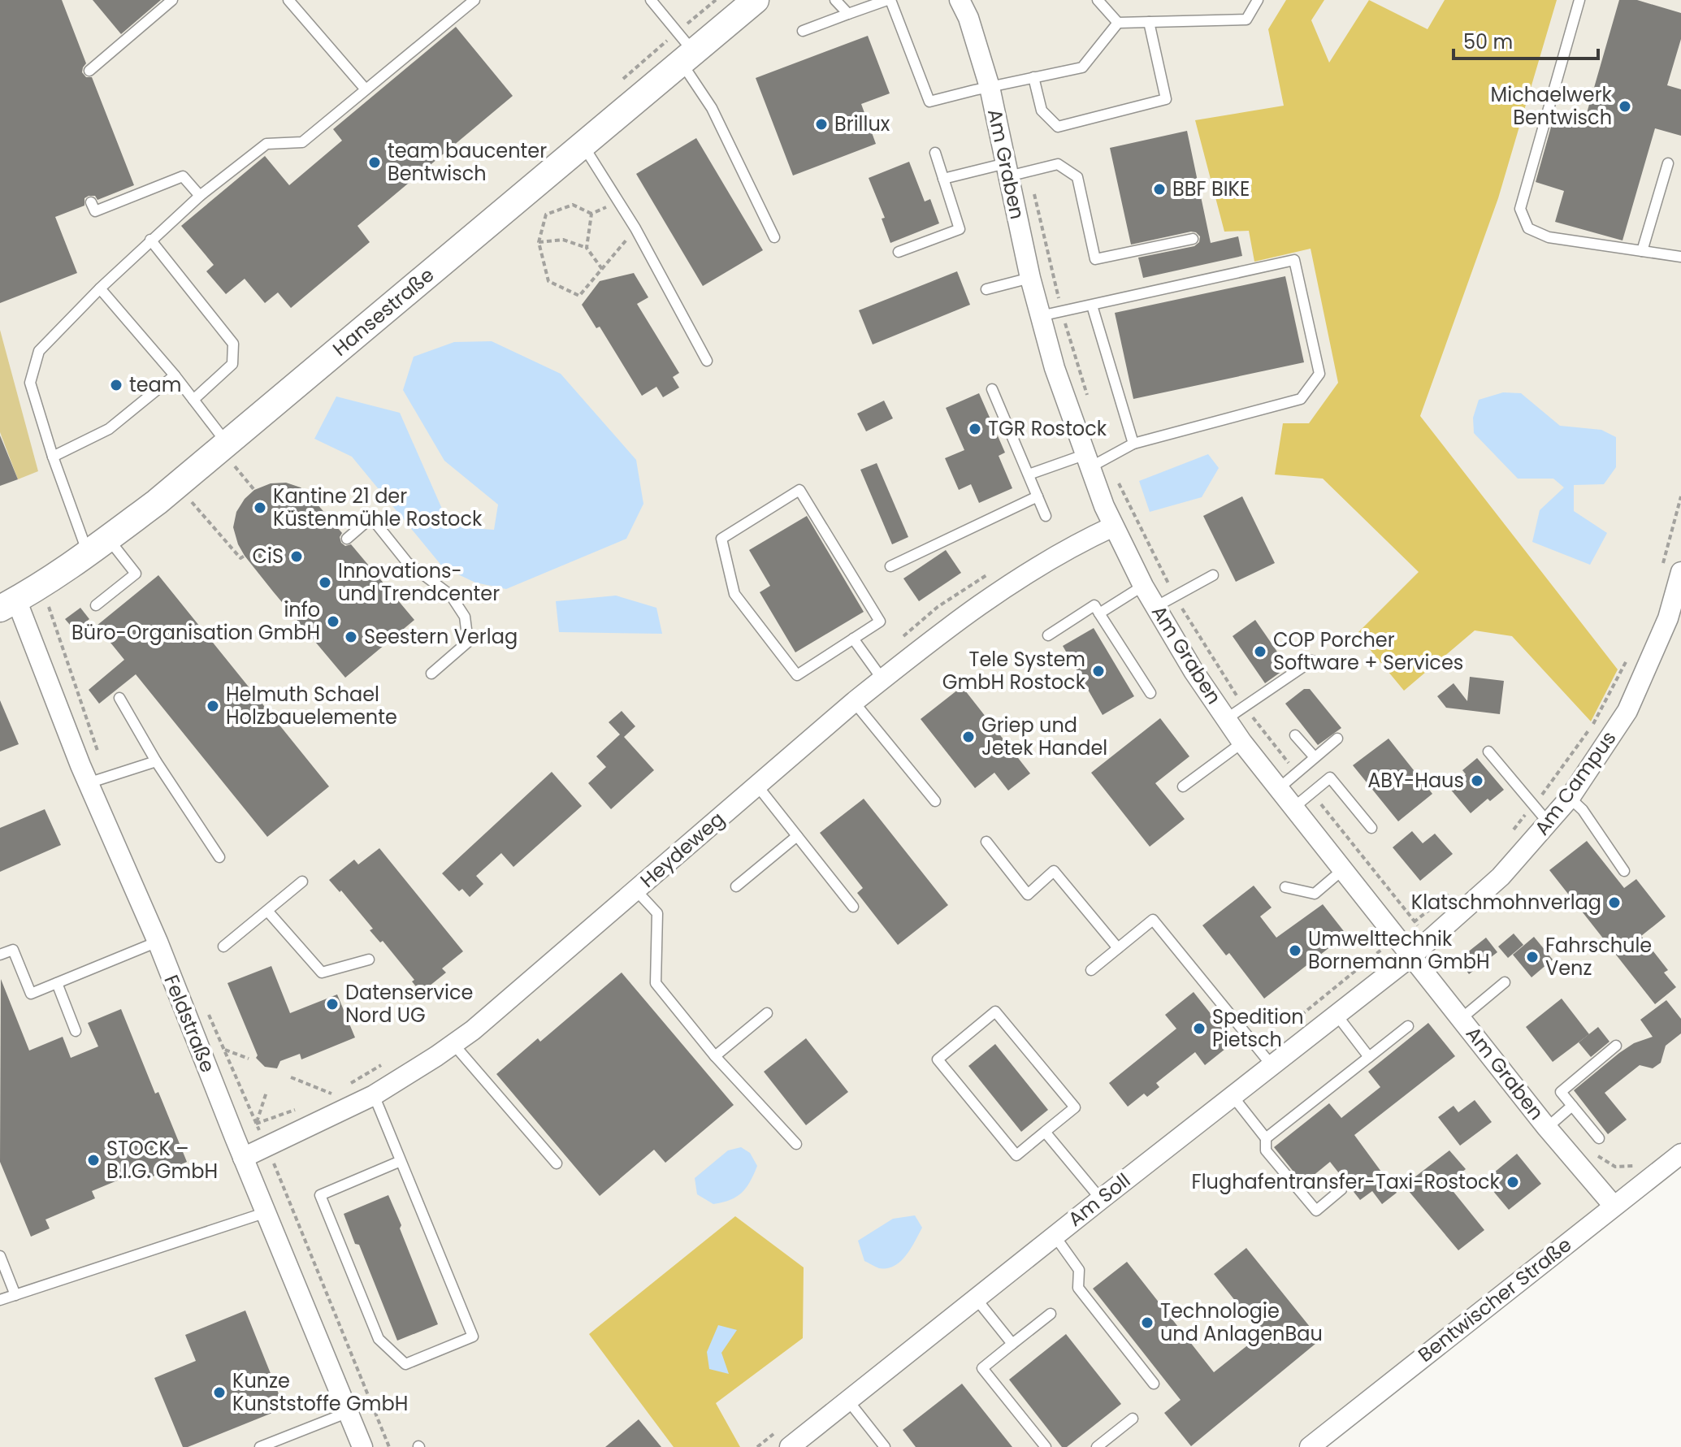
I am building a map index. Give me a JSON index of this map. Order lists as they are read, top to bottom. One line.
{"streets":{"street":["Am Graben","Hansestraße","Am Campus","Heydeweg","Feldstraße","Am Soll","Bentwischer Straße"]},"crossings":[["Am Graben","Am Campus"],["Am Graben","Heydeweg"],["Am Graben","Am Soll"],["Am Graben","Bentwischer Straße"],["Hansestraße","Feldstraße"],["Am Campus","Am Soll"],["Heydeweg","Feldstraße"]],"places":["Michaelwerk Bentwisch","Brillux","team baucenter Bentwisch","BBF BIKE","team","TGR Rostock","Kantine 21 der Küstenmühle Rostock","CiS","Innovations- und Trendcenter","info Büro-Organisation GmbH","Seestern Verlag","COP Porcher Software + Services","Tele System GmbH Rostock","Helmuth Schael Holzbauelemente","Griep und Jetek Handel","ABY-Haus","Klatschmohnverlag","Umwelttechnik Bornemann GmbH","Fahrschule Venz","Datenservice Nord UG","Spedition Pietsch","STOCK – B.I.G. GmbH","Flughafentransfer-Taxi-Rostock","Technologie und AnlagenBau","Kunze Kunststoffe GmbH"],"scale_bar":"50 m"}
